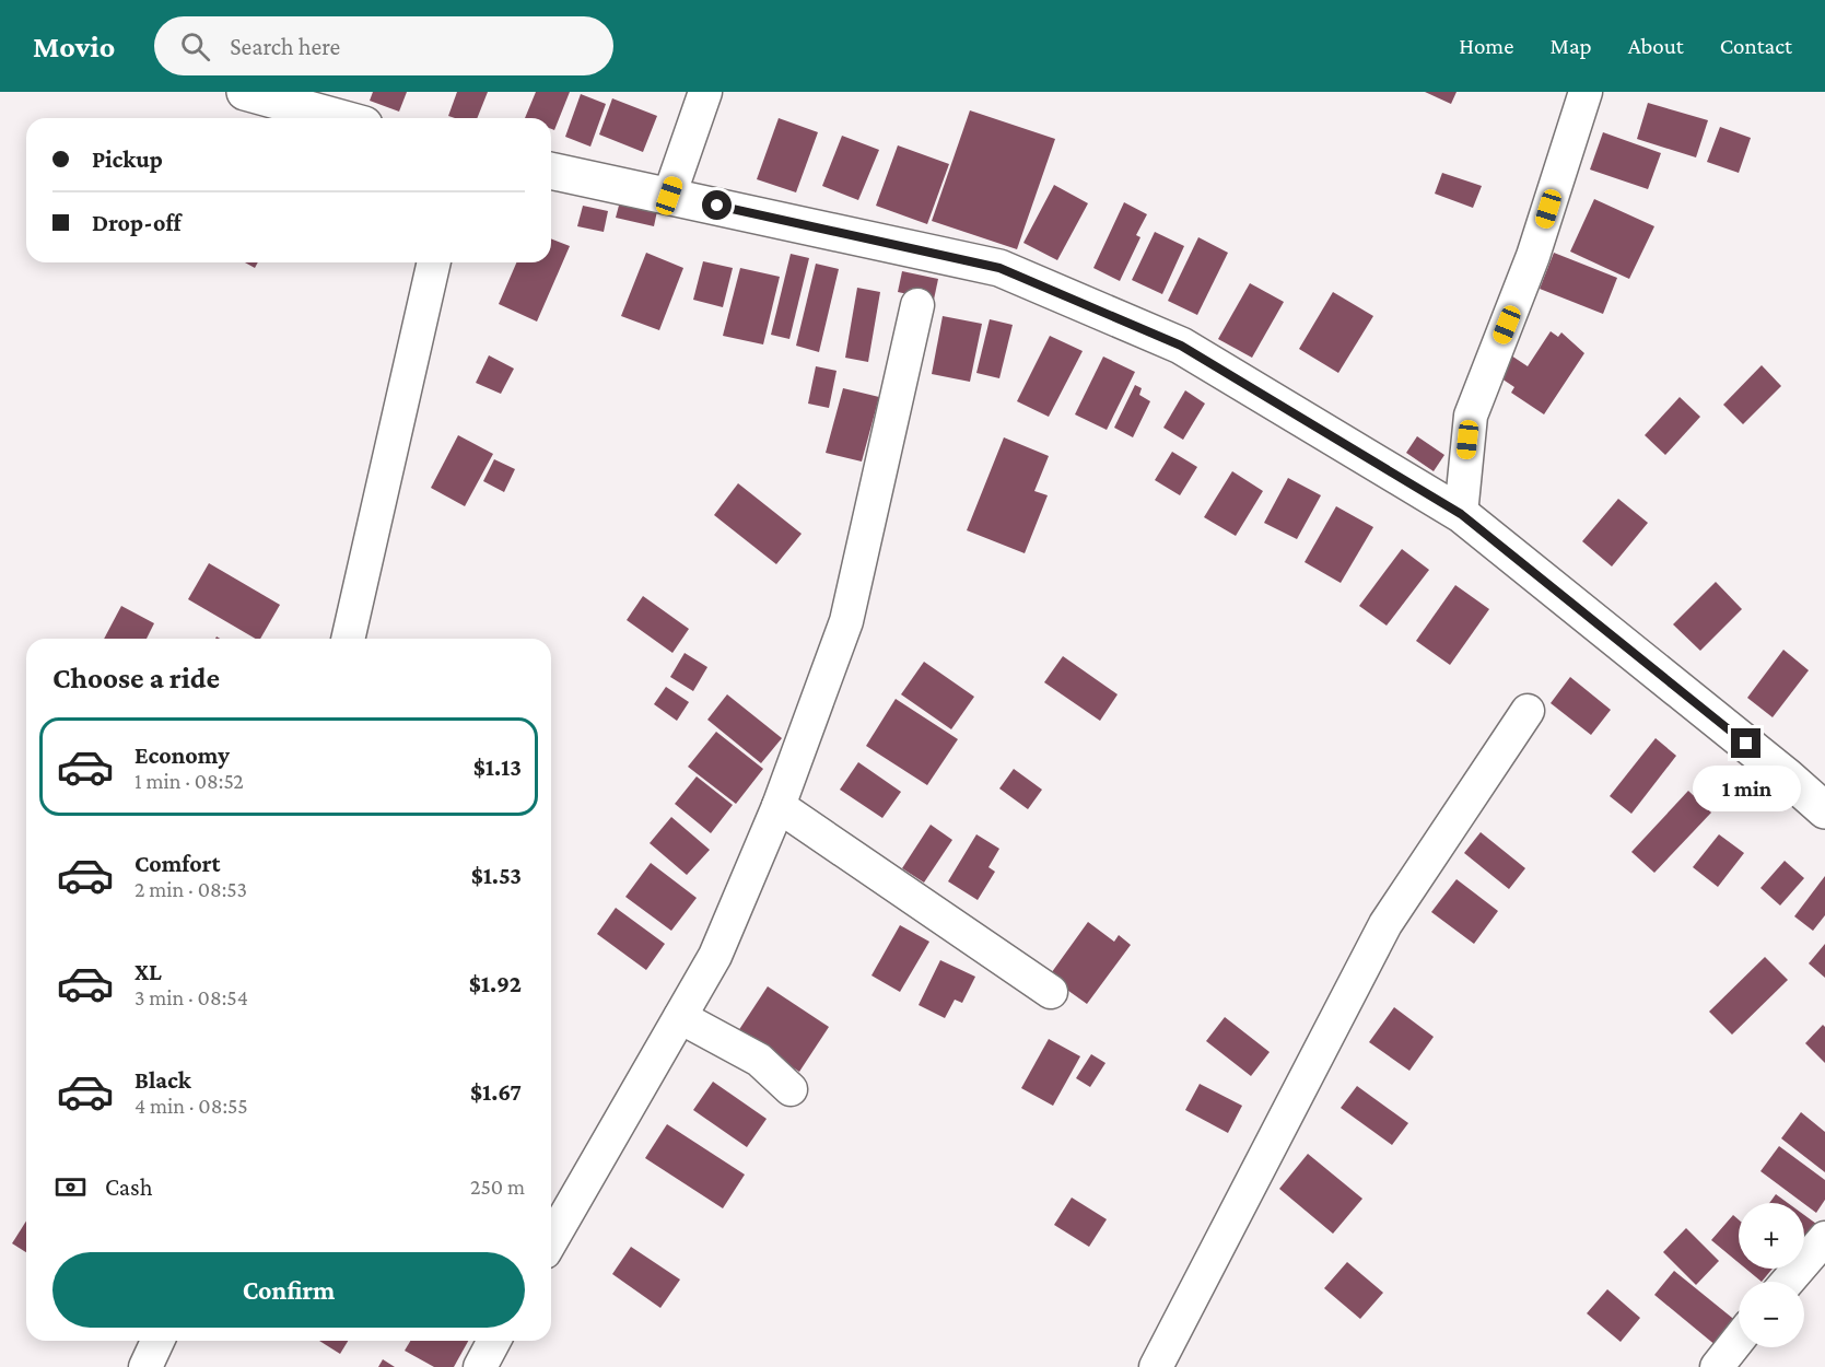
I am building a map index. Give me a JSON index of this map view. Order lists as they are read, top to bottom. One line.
{"page":{"header":"Movio","search":"Search here","nav":["Home","Map","About","Contact"],"banner":["Pickup","Drop-off"],"heading":"Choose a ride","list":[{"name":"Economy","note":"1 min · 08:52","value":"$1.13"},{"name":"Comfort","note":"2 min · 08:53","value":"$1.53"},{"name":"XL","note":"3 min · 08:54","value":"$1.92"},{"name":"Black","note":"4 min · 08:55","value":"$1.67"}],"bubble":"1 min","pay":["Cash","250 m"],"map_buttons":["+","−"],"buttons":"Confirm"}}
